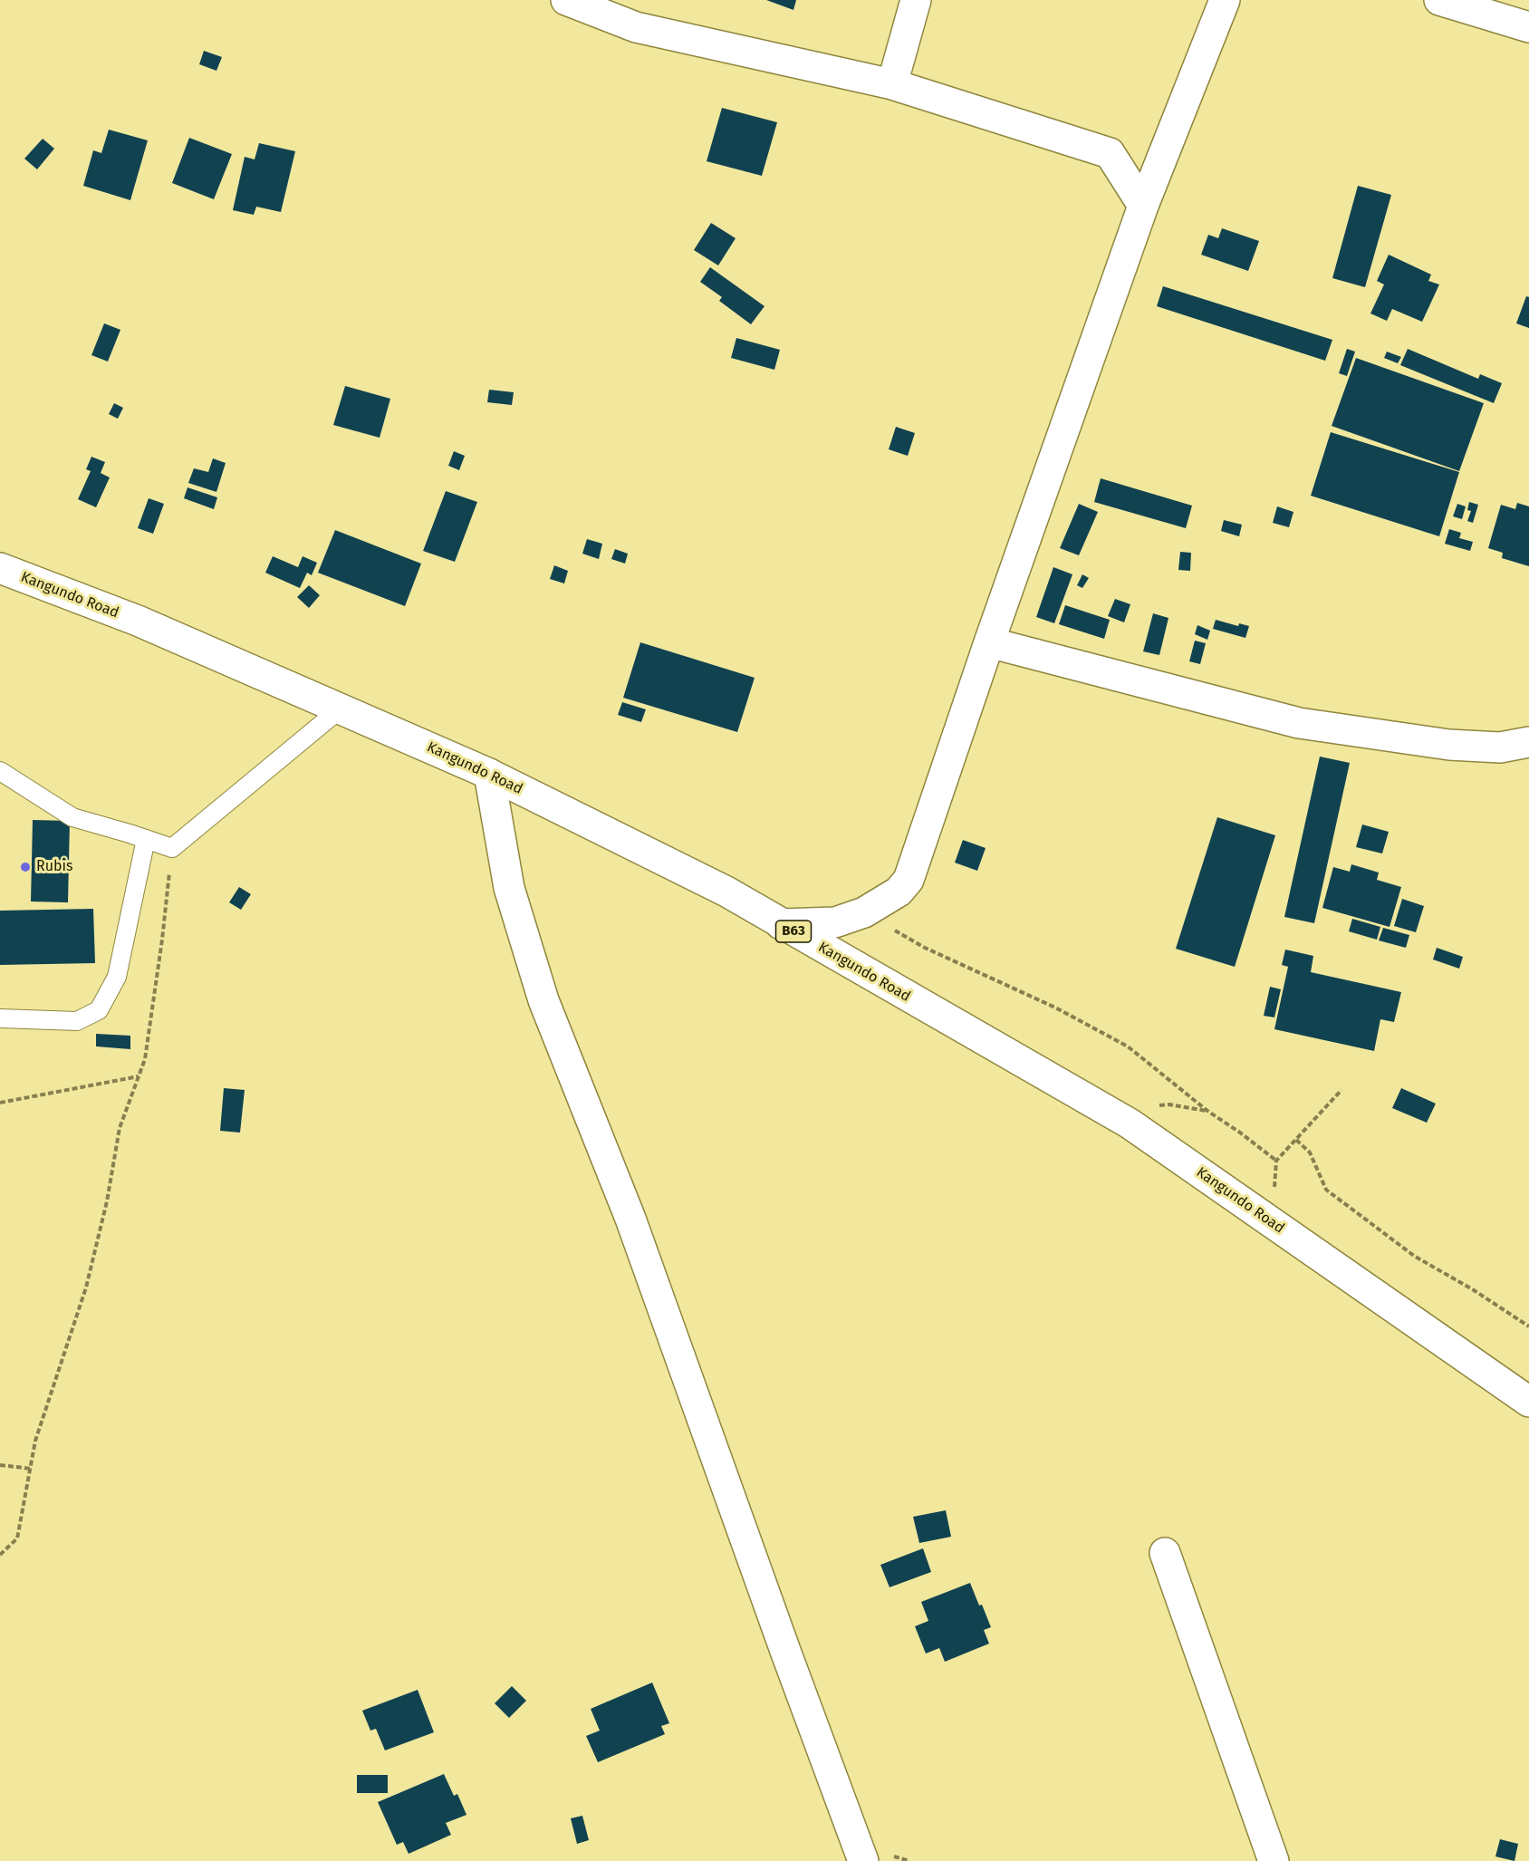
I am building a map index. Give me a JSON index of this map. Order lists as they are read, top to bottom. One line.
{"streets":{"main road":["Kangundo Road","B63"]},"places":["Rubis"]}
